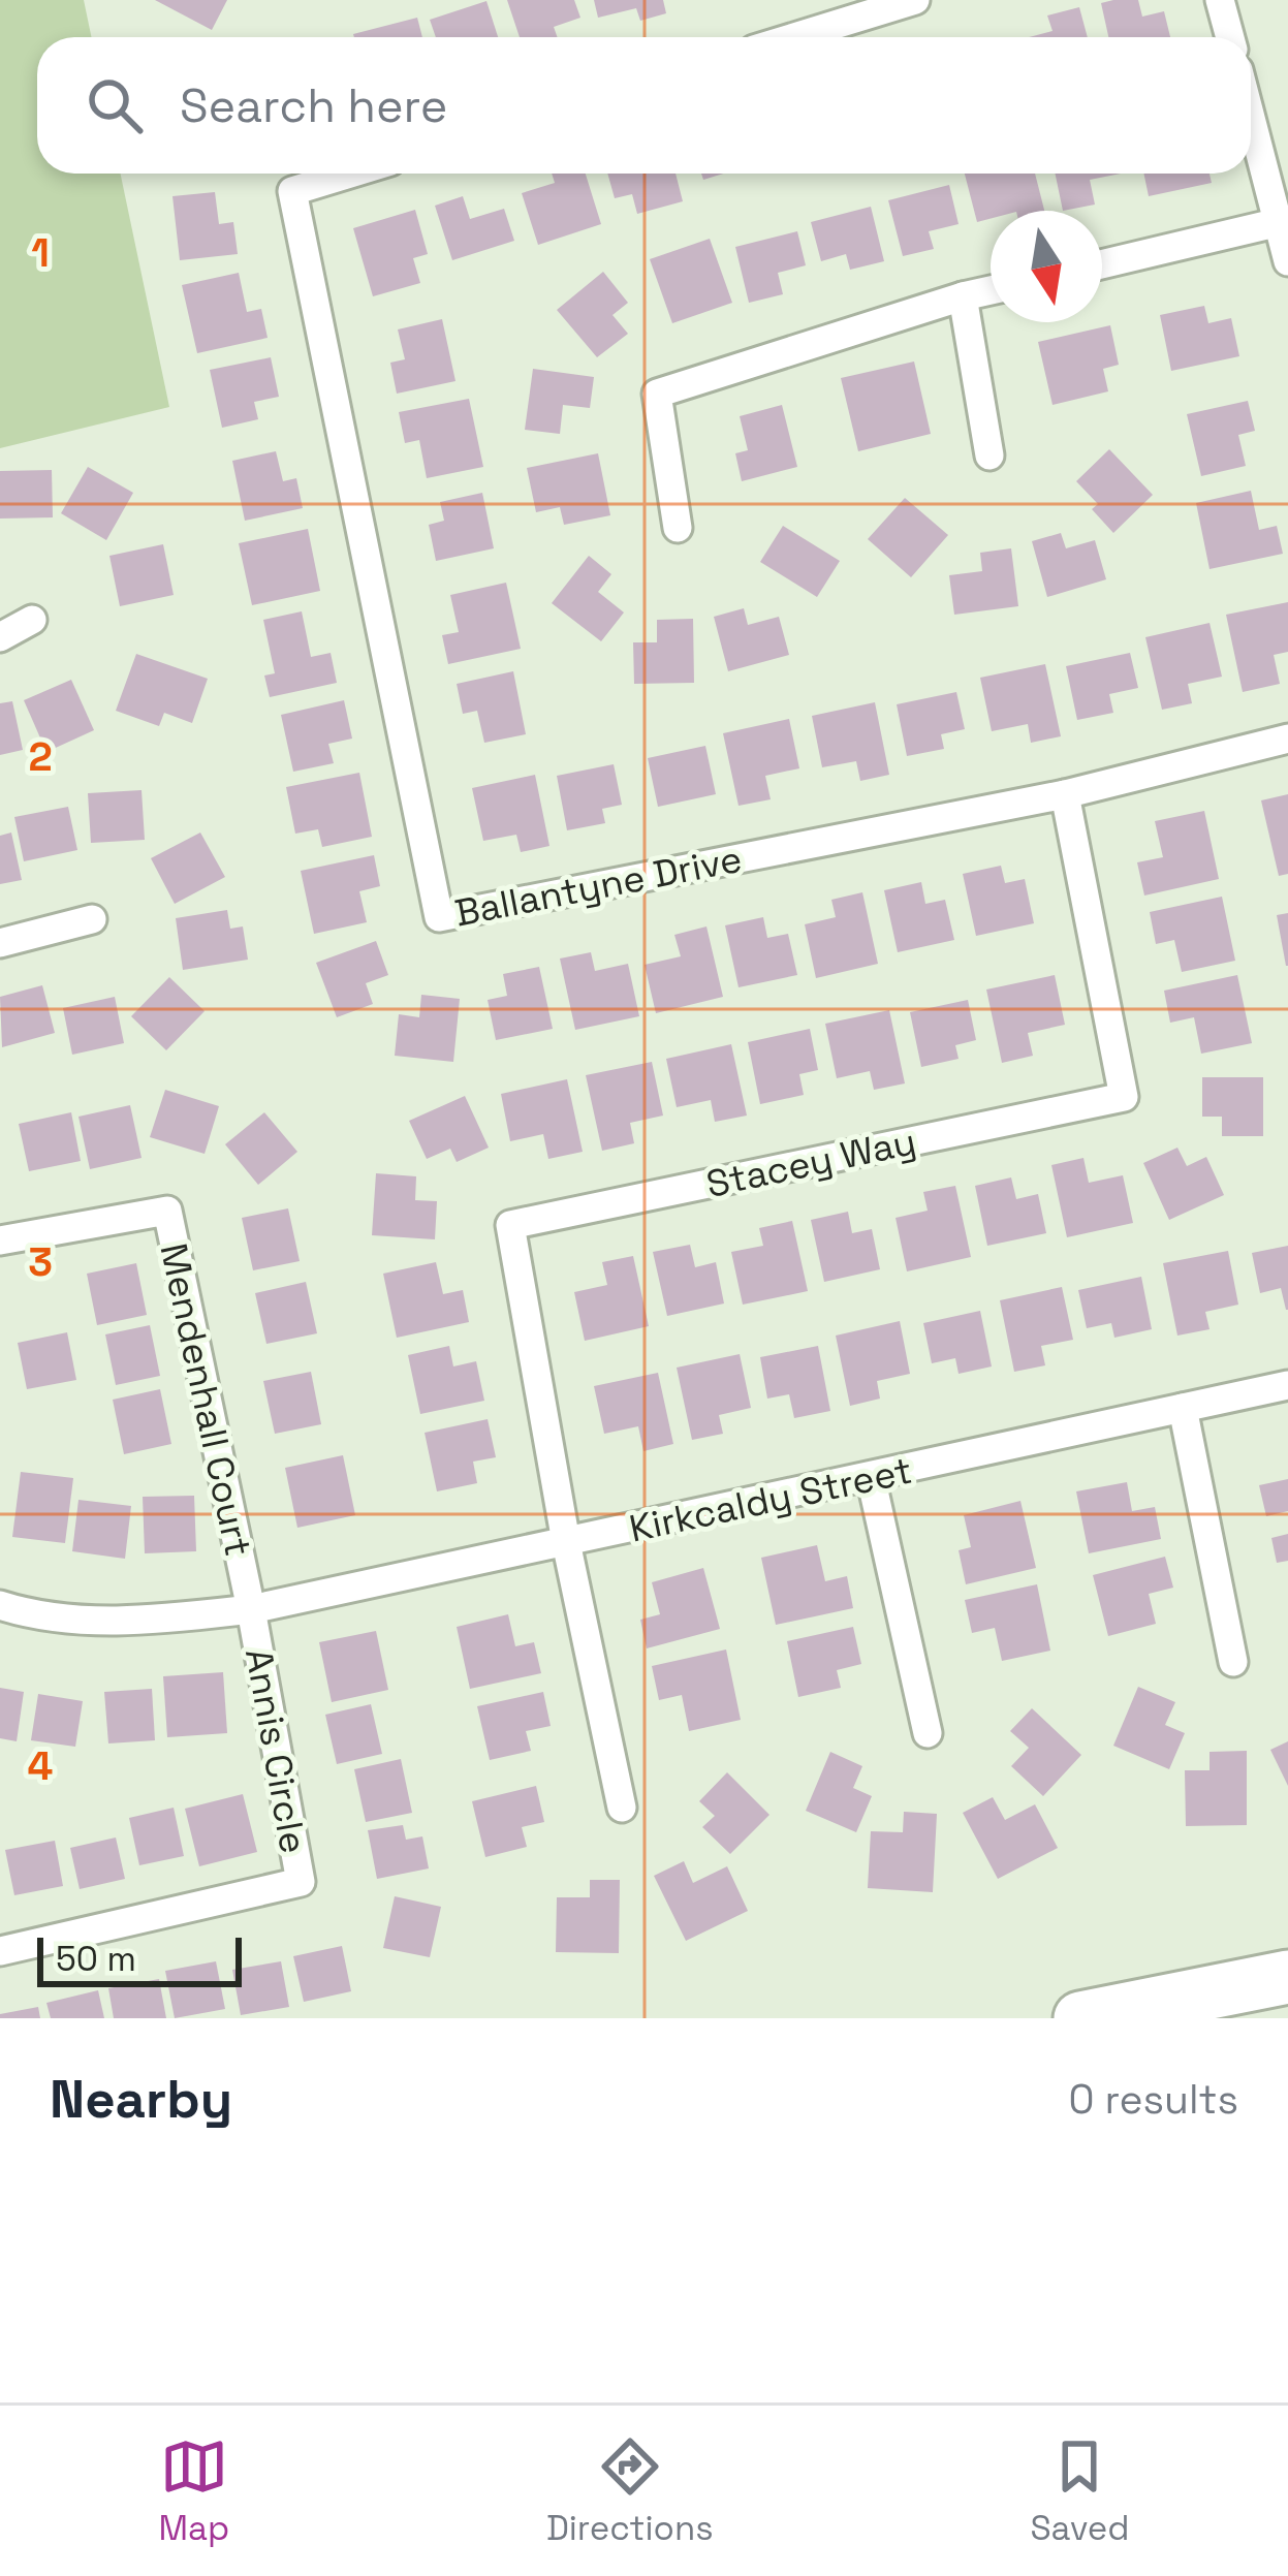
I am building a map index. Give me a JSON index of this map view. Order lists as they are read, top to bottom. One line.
{"streets":{"street":["Ballantyne Drive","Stacey Way","Mendenhall Court","Kirkcaldy Street","Annis Circle"]},"crossings":[["Ballantyne Drive","Stacey Way"],["Stacey Way","Kirkcaldy Street"],["Mendenhall Court","Kirkcaldy Street"],["Mendenhall Court","Annis Circle"],["Kirkcaldy Street","Annis Circle"]],"scale_bar":"50 m","north":"bottom","page":{"search":"Search here","scale":"50 m","heading":["Nearby","0 results"],"nav":["Map","Directions","Saved"]},"grid":{"rows":["1","2","3","4"]}}
